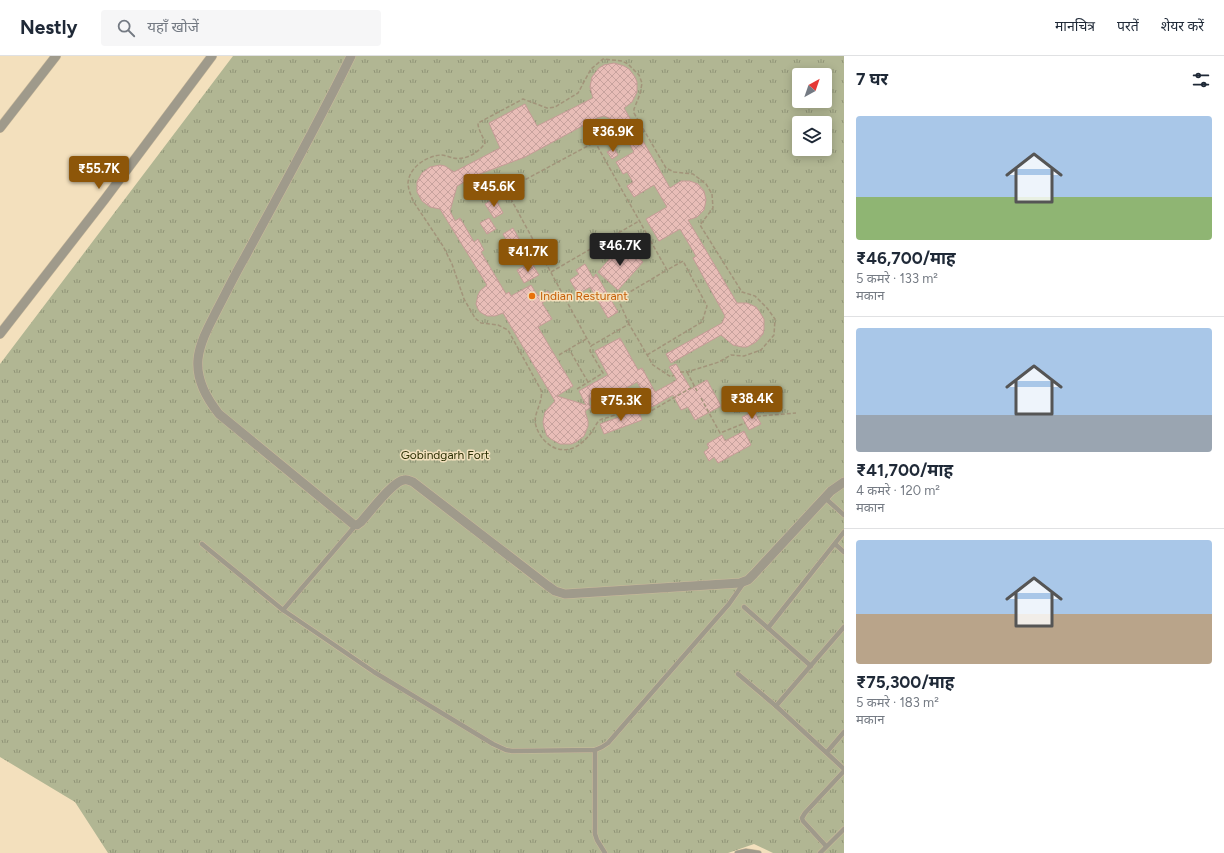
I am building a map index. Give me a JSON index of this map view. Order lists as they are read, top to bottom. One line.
{"parks":["Gobindgarh Fort"],"places":["Indian Resturant"],"north":"top right","page":{"header":"Nestly","search":"यहाँ खोजें","nav":["मानचित्र","परतें","शेयर करें"],"heading":"7 घर","list":[{"name":"₹46,700/माह","note":"5 कमरे · 133 m² · मकान"},{"name":"₹41,700/माह","note":"4 कमरे · 120 m² · मकान"},{"name":"₹75,300/माह","note":"5 कमरे · 183 m² · मकान"}],"price":["₹36.9K","₹55.7K","₹45.6K","₹46.7K","₹41.7K","₹38.4K","₹75.3K"]}}
